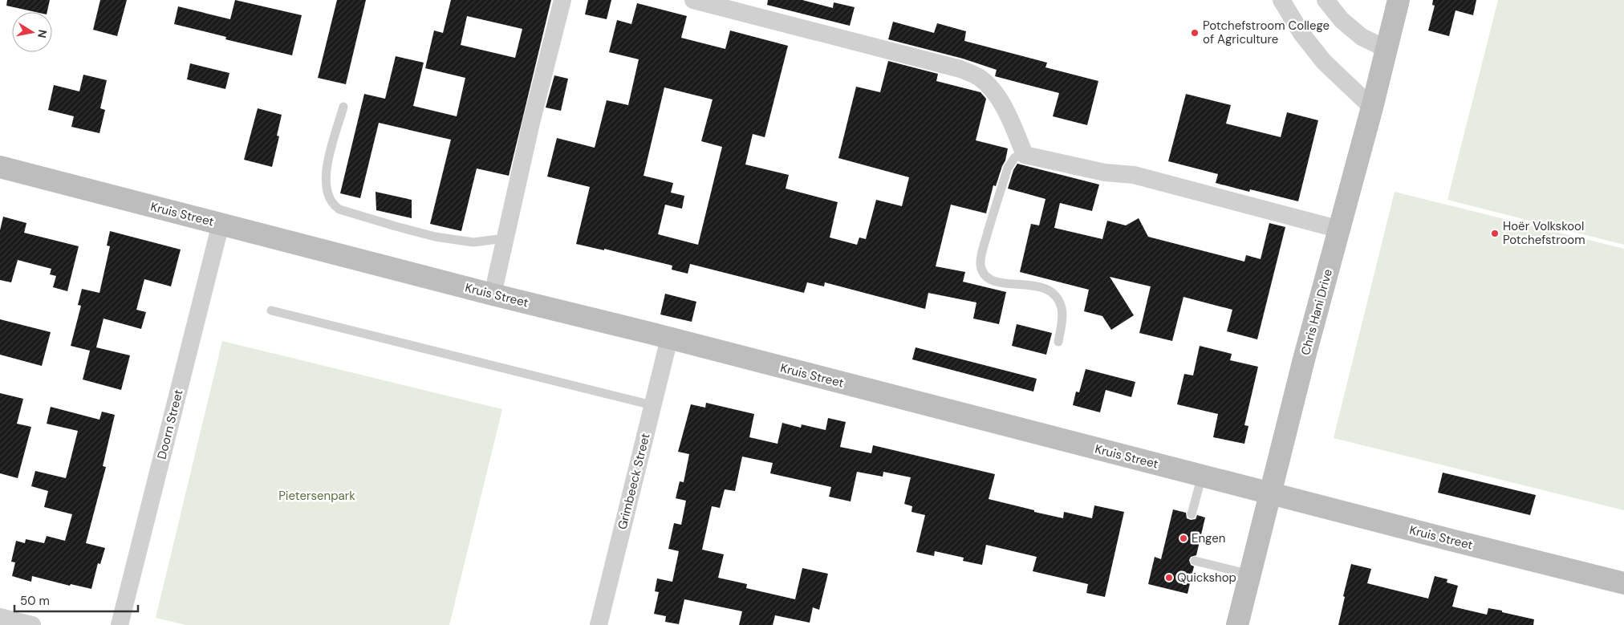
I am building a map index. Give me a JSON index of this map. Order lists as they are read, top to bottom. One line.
{"streets":{"street":["Kruis Street","Chris Hani Drive","Doorn Street","Grimbeeck Street"]},"crossings":[["Kruis Street","Chris Hani Drive"],["Kruis Street","Doorn Street"],["Kruis Street","Grimbeeck Street"]],"parks":["Pietersenpark"],"places":["Potchefstroom College of Agriculture","Hoër Volkskool Potchefstroom","Engen","Quickshop"],"scale_bar":"50 m","north":"right"}
